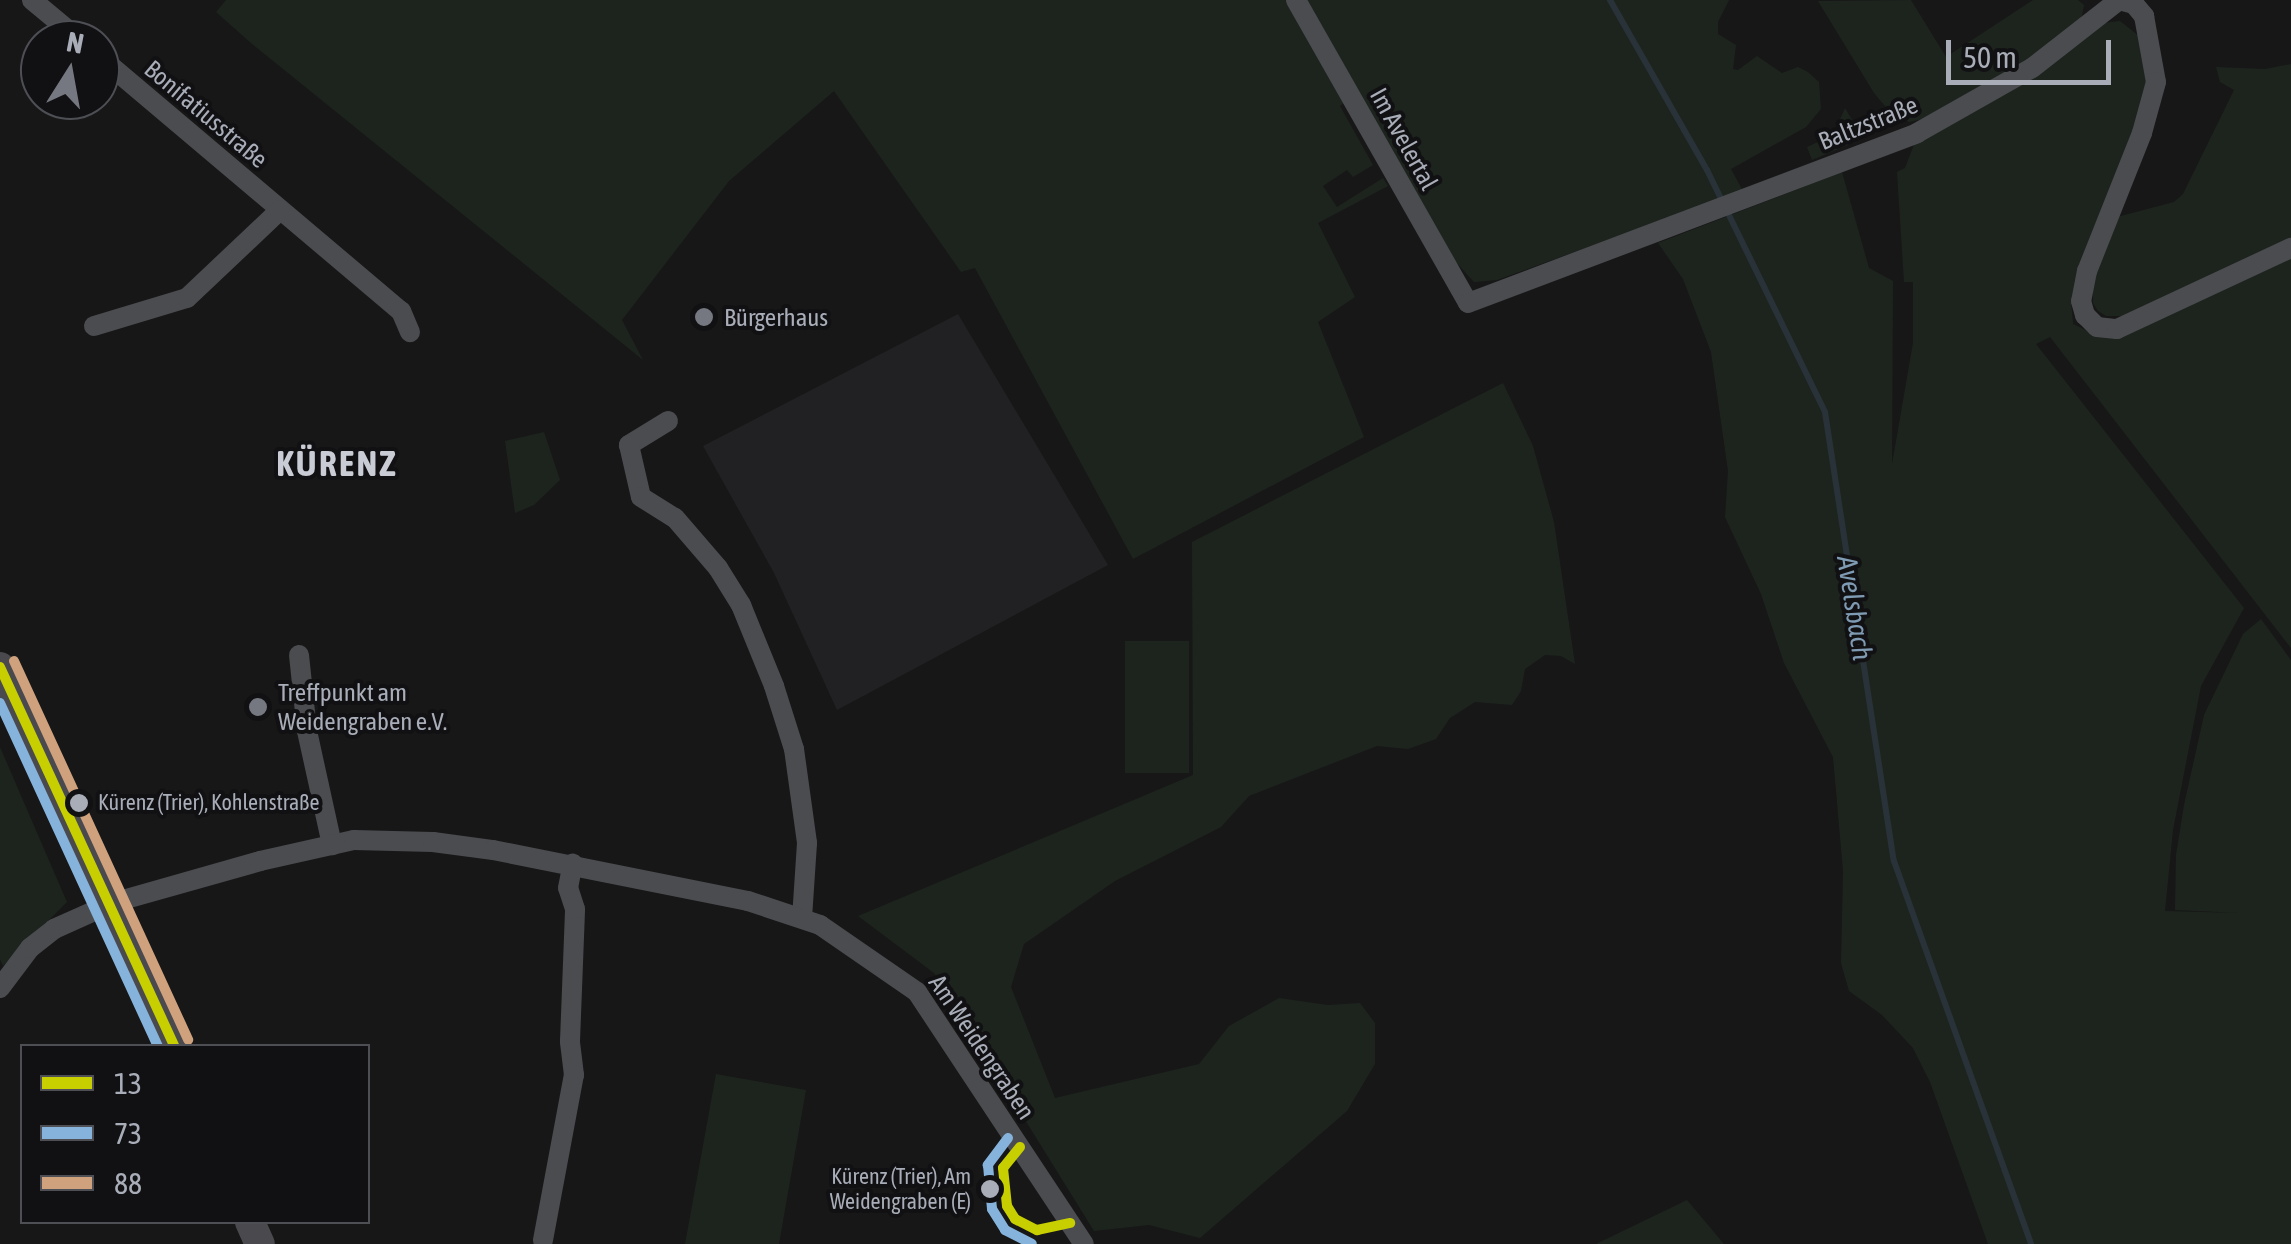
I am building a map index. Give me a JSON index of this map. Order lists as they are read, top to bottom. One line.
{"streets":{"street":["Bonifatiusstraße","Baltzstraße","Im Avelertal","Am Weidengraben"]},"crossings":[["Baltzstraße","Im Avelertal"]],"districts":["KÜRENZ"],"water":["Avelsbach"],"places":["Bürgerhaus","Treffpunkt am Weidengraben e.V.","Kürenz (Trier), Kohlenstraße","Kürenz (Trier), Am Weidengraben (E)"],"lines":["transit line 88","transit line 13","transit line 73"],"legend":["13","73","88"],"scale_bar":"50 m","north":"top"}
